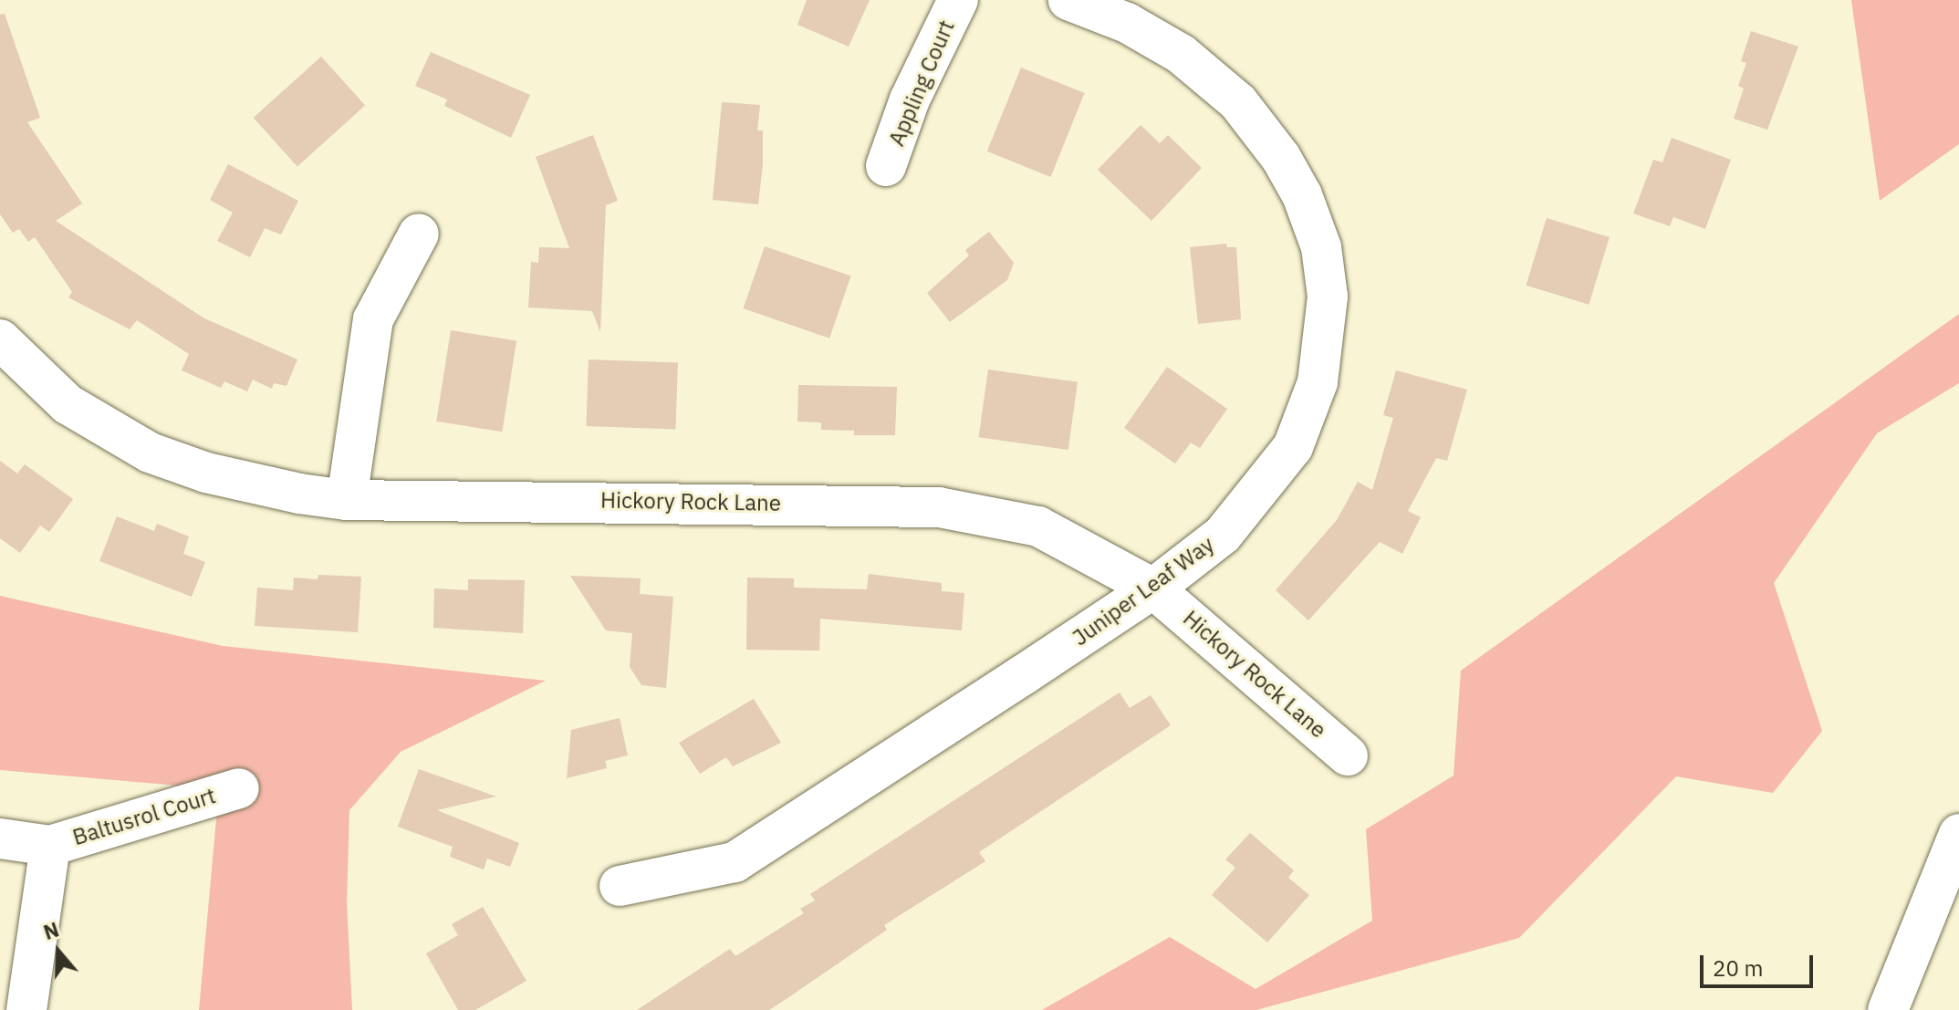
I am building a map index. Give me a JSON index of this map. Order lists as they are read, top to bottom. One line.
{"streets":{"street":["Appling Court","Hickory Rock Lane","Juniper Leaf Way","Baltusrol Court"]},"crossings":[["Hickory Rock Lane","Juniper Leaf Way"]],"scale_bar":"20 m","north":"top"}
